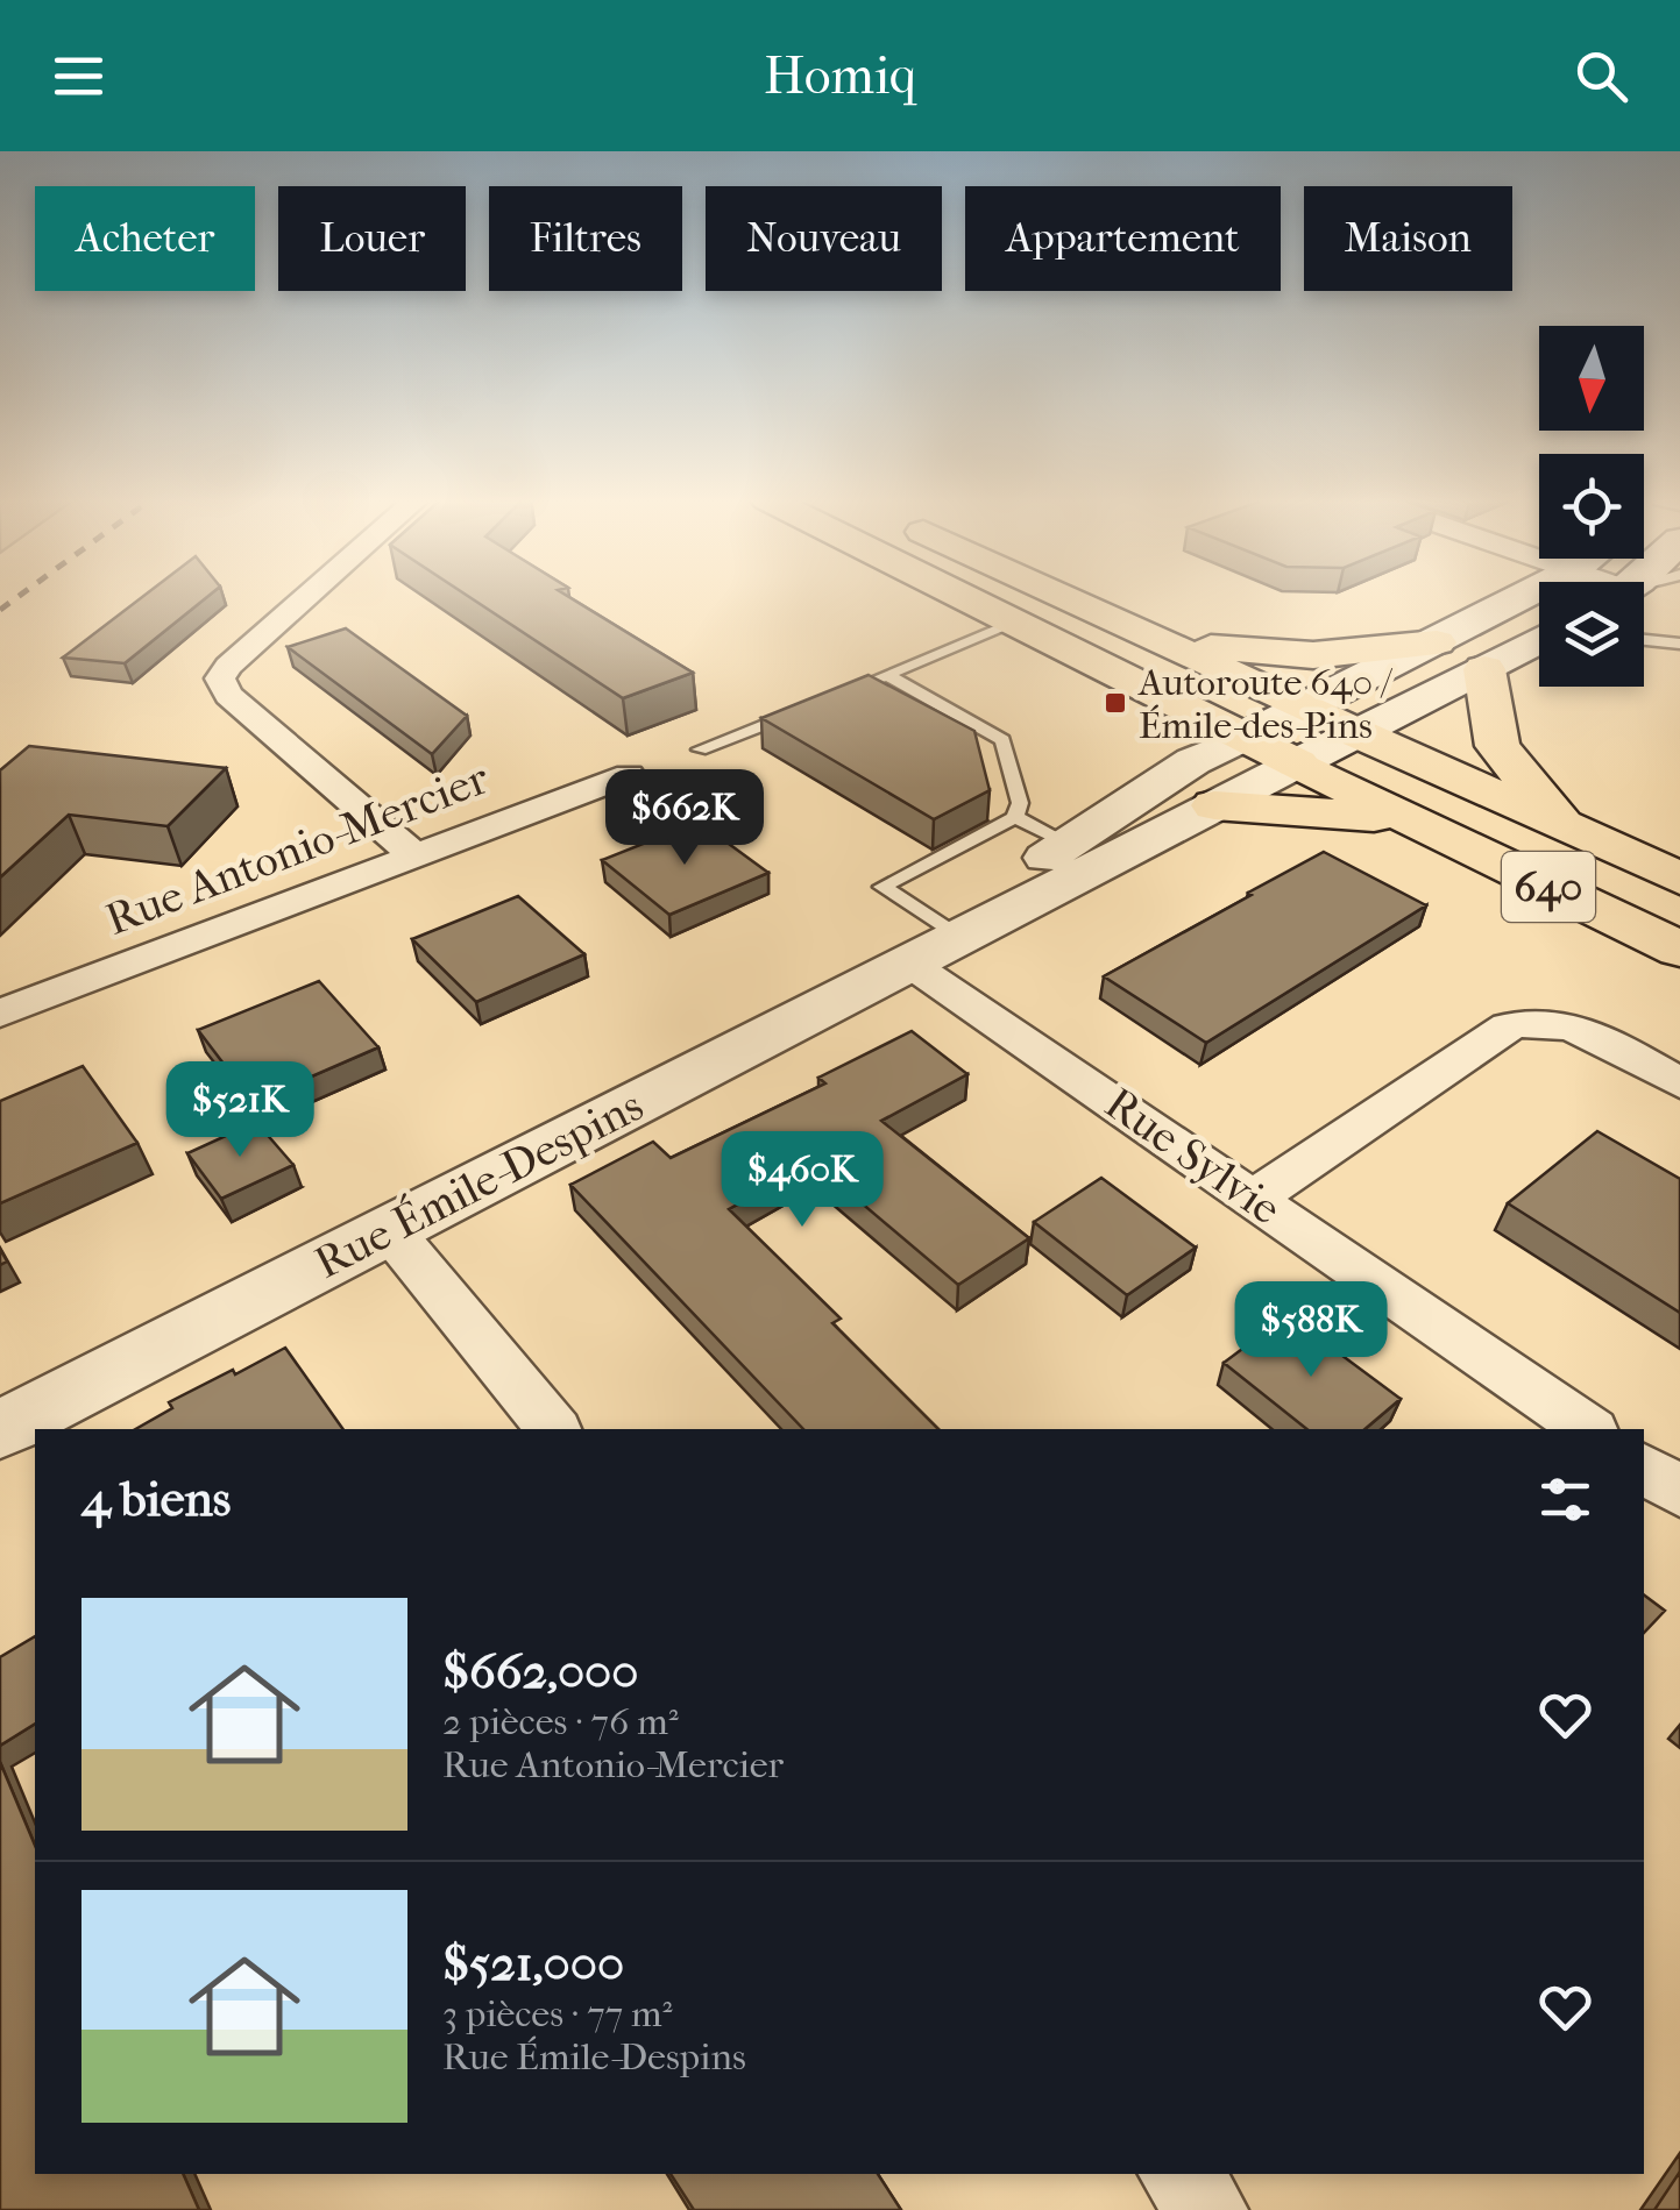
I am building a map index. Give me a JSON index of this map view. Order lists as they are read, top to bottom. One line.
{"streets":{"main road":["640","Rue Émile-Despins"],"street":["Rue Antonio-Mercier","Rue Sylvie"]},"crossings":[["640","Rue Émile-Despins"],["Rue Sylvie","Rue Émile-Despins"]],"places":{"transit":["Autoroute 640 / Émile-des-Pins"]},"north":"bottom","page":{"header":"Homiq","chip":["Acheter","Louer","Filtres","Nouveau","Appartement","Maison"],"price":["$662K","$521K","$460K","$588K"],"heading":"4 biens","list":[{"name":"$662,000","note":"2 pièces · 76 m² · Rue Antonio-Mercier"},{"name":"$521,000","note":"3 pièces · 77 m² · Rue Émile-Despins"}]}}
